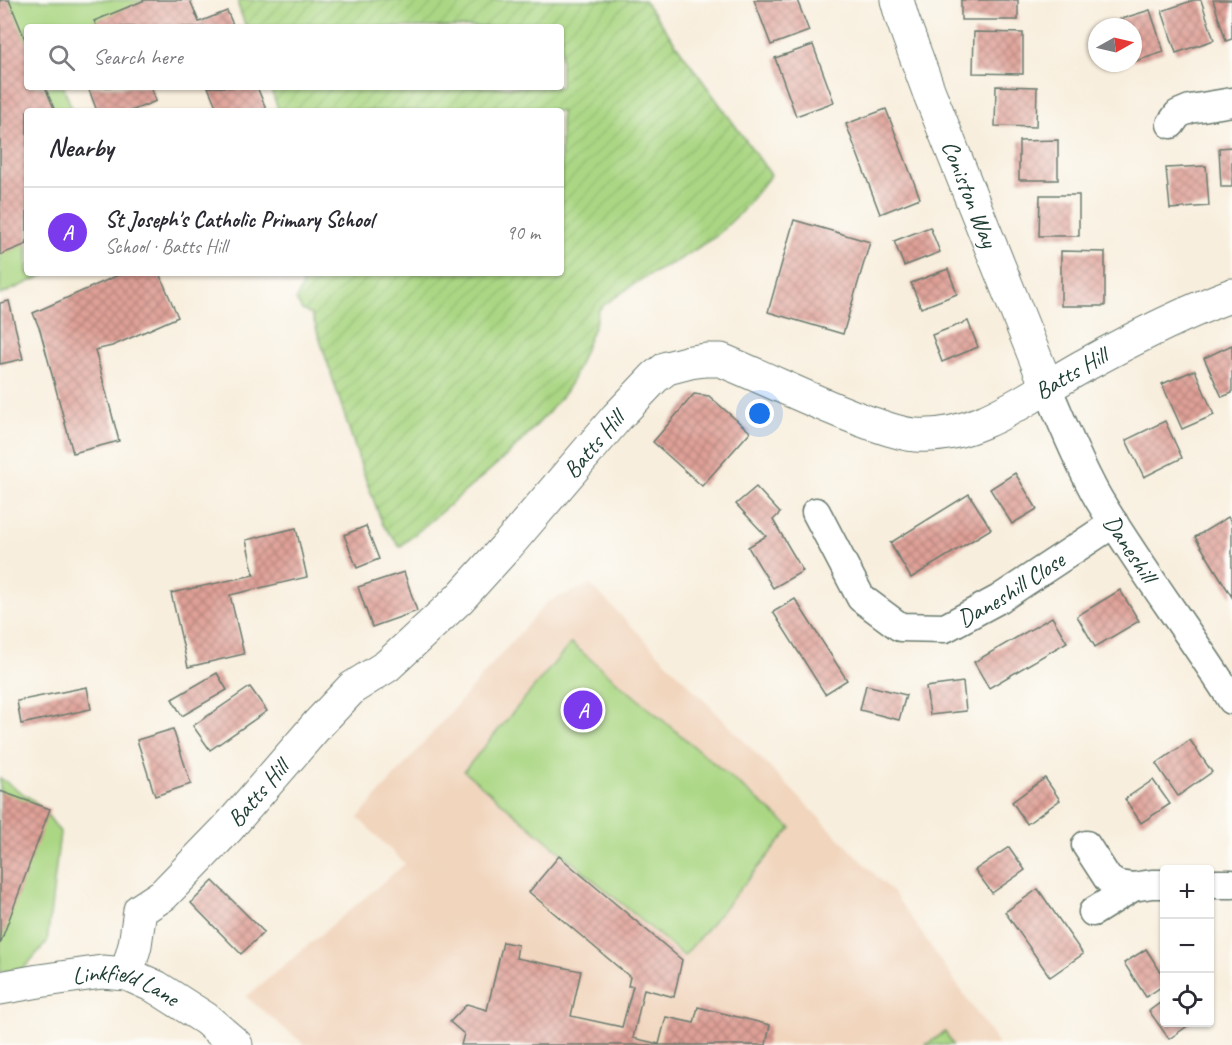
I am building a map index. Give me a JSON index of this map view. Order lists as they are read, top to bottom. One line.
{"streets":{"street":["Coniston Way","Batts Hill","Daneshill","Daneshill Close","Linkfield Lane"]},"crossings":[["Coniston Way","Batts Hill"],["Coniston Way","Daneshill"],["Batts Hill","Daneshill"],["Batts Hill","Linkfield Lane"],["Daneshill","Daneshill Close"]],"north":"right","page":{"search":"Search here","heading":"Nearby","list":[{"mark":"A","name":"St Joseph's Catholic Primary School","note":"School · Batts Hill","value":"90 m"}],"pins":"A","map_buttons":["+","−"]}}
